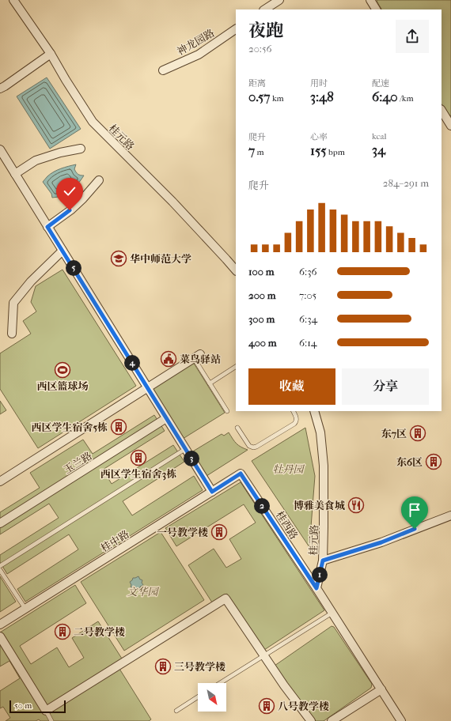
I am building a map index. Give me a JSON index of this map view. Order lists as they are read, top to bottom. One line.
{"streets":{"street":["神龙园路","桂元路","玉兰路","桂西路","桂中路"]},"crossings":[["桂元路","桂西路"],["桂西路","桂中路"]],"parks":["牡丹园","文华园"],"places":{"school or university":["华中师范大学"],"public building":["菜鸟驿站"],"sports":["西区篮球场"],"building":["西区学生宿舍5栋","东7区","西区学生宿舍3栋","东6区","一号教学楼","二号教学楼","三号教学楼","八号教学楼"],"restaurant":["博雅美食城"]},"scale_bar":"50 m","north":"bottom right","page":{"heading":["夜跑","20:56"],"stats":[["距离","0.57 km"],["用时","3:48"],["配速","6:40 /km"],["爬升","7 m"],["心率","155 bpm"],["kcal","34"]],"chart":["爬升","284–291 m"],"list":[{"name":"100 m","note":"6:36"},{"name":"200 m","note":"7:05"},{"name":"300 m","note":"6:34"},{"name":"400 m","note":"6:14"}],"pins":["5","4","3","2","1"],"buttons":["收藏","分享"],"scale":"50 m"}}
